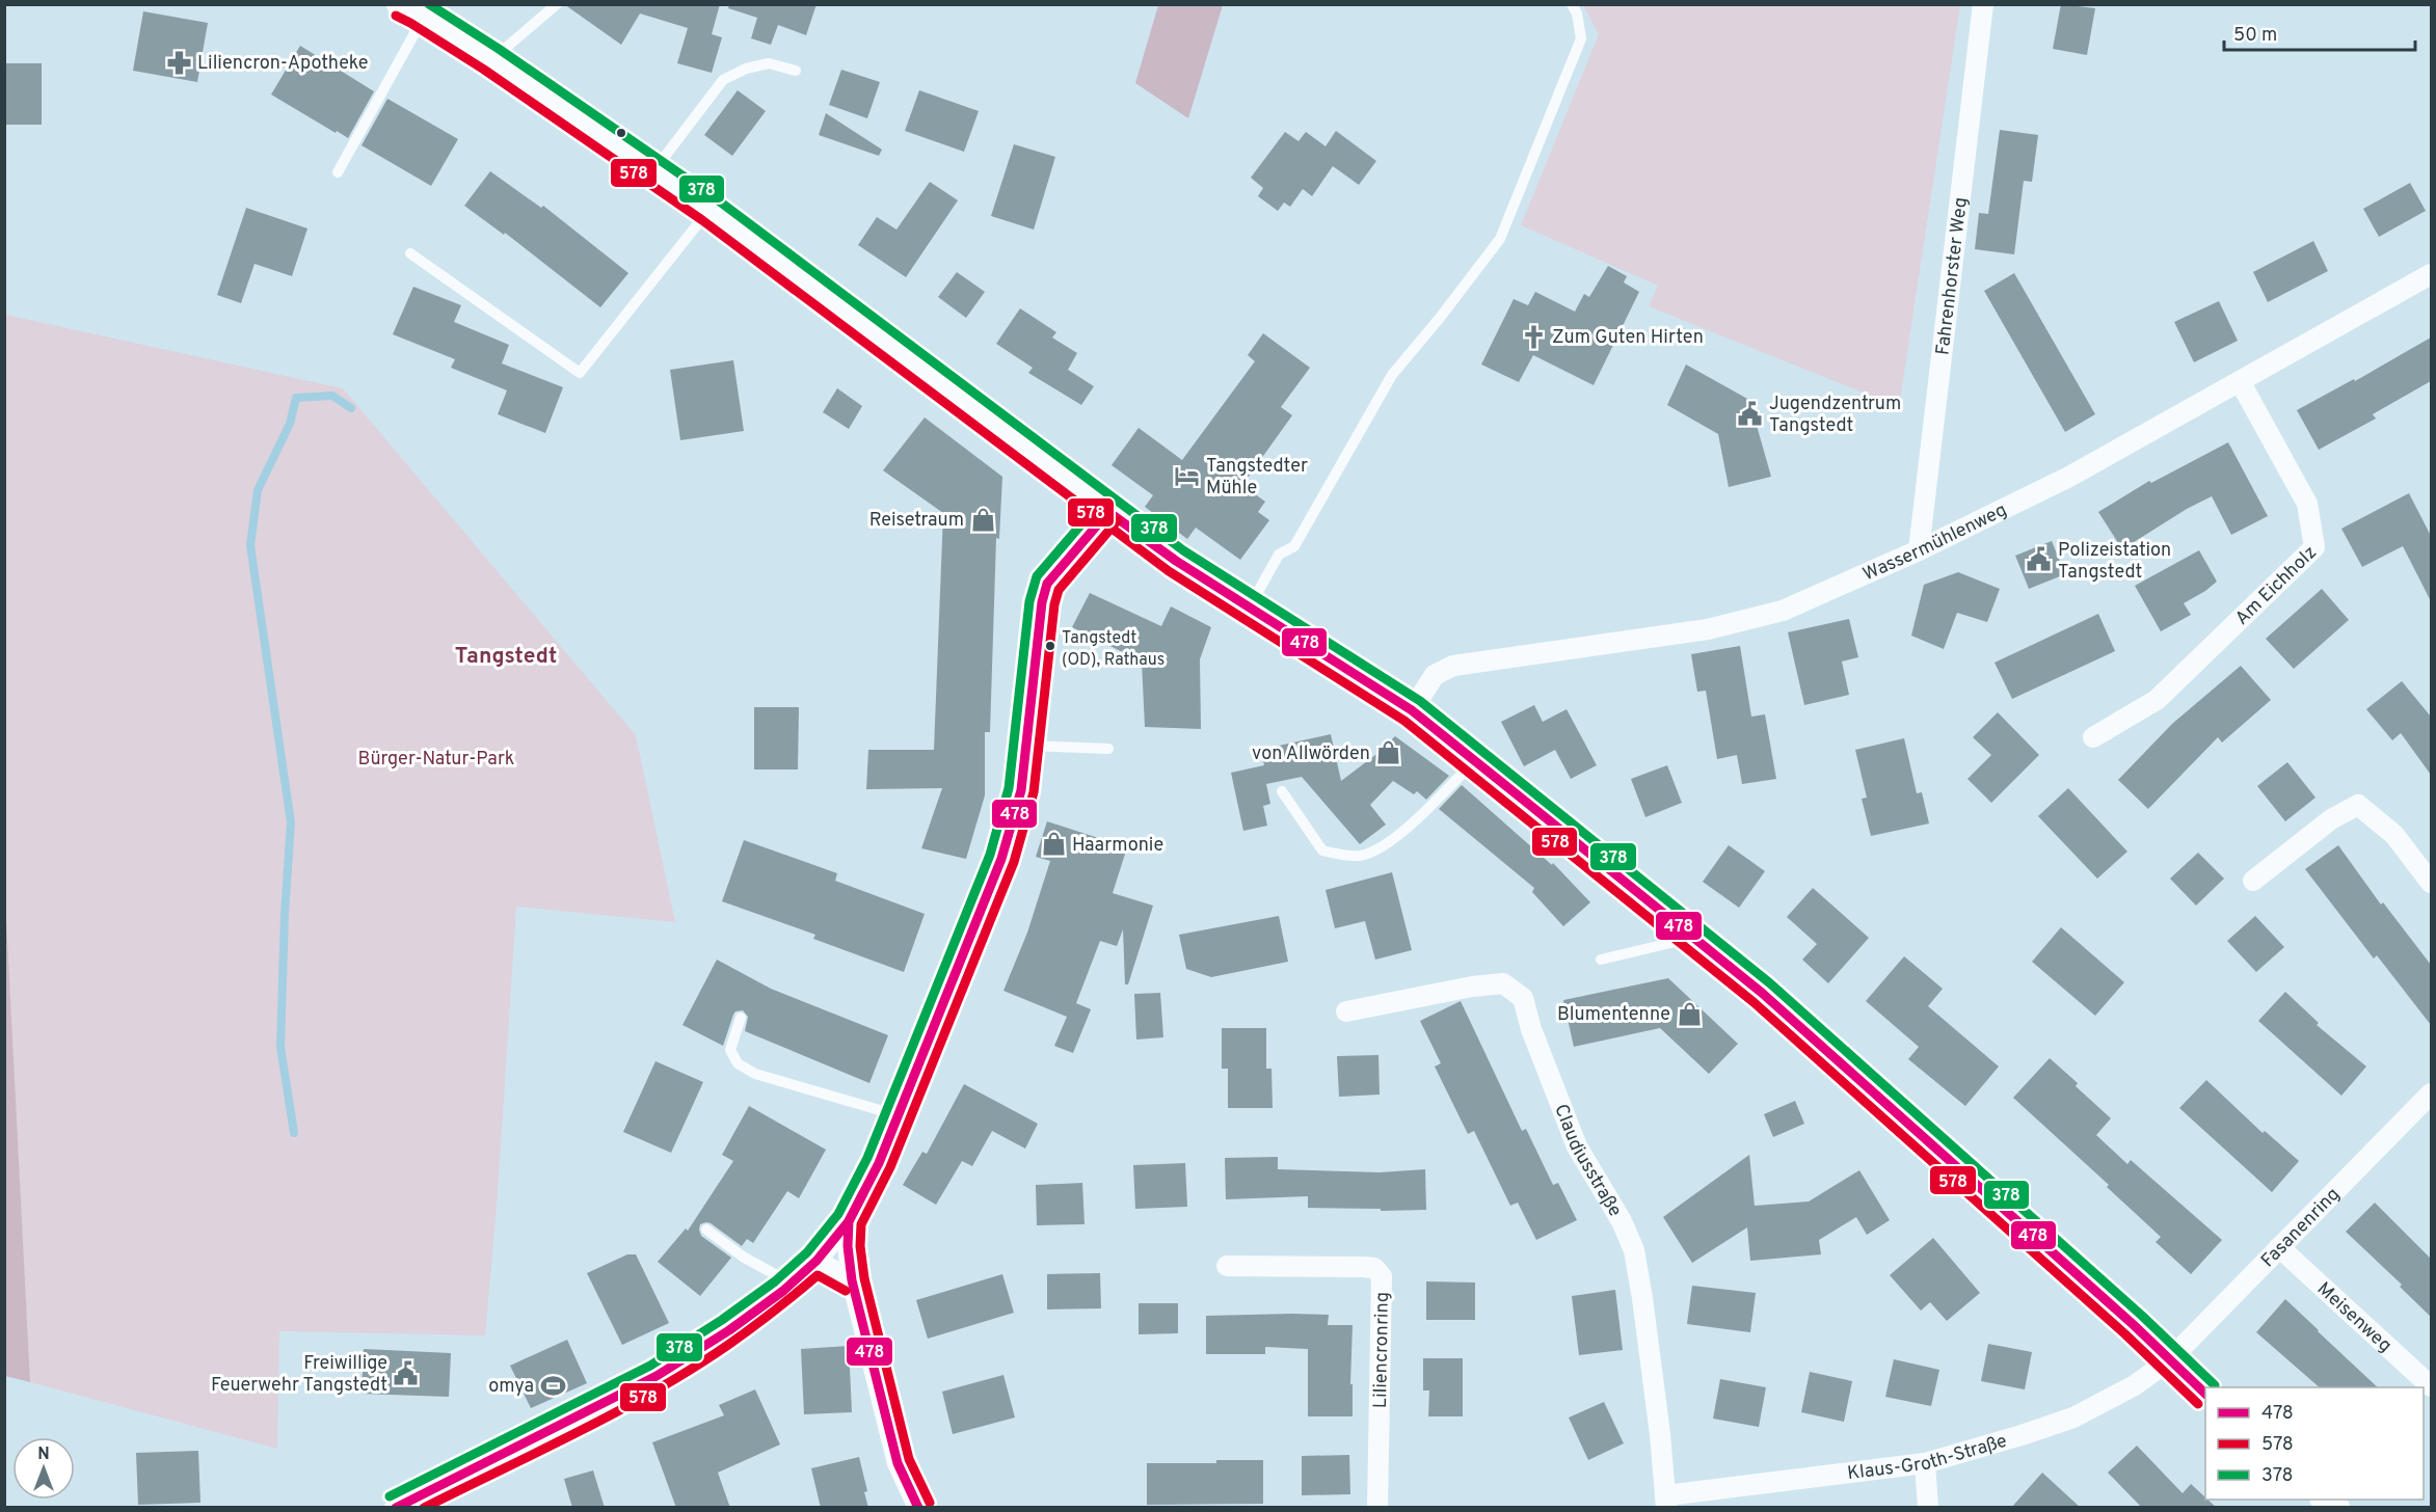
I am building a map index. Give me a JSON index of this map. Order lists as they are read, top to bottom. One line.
{"streets":{"street":["Fahrenhorster Weg","Wassermühlenweg","Am Eichholz","Claudiusstraße","Fasanenring","Meisenweg","Liliencronring","Klaus-Groth-Straße"]},"crossings":[["Fahrenhorster Weg","Wassermühlenweg"],["Wassermühlenweg","Am Eichholz"],["Claudiusstraße","Klaus-Groth-Straße"],["Fasanenring","Meisenweg"],["Fasanenring","Klaus-Groth-Straße"]],"districts":["Tangstedt"],"parks":["Bürger-Natur-Park"],"places":{"pharmacy":["Liliencron-Apotheke"],"church":["Zum Guten Hirten"],"public building":["Jugendzentrum Tangstedt","Polizeistation Tangstedt","Freiwillige Feuerwehr Tangstedt"],"hotel":["Tangstedter Mühle"],"shop":["Reisetraum","von Allwörden","Haarmonie","Blumentenne"],"other":["Tangstedt (OD), Rathaus"],"sports":["omya"]},"lines":["transit line 378","transit line 578","transit line 478"],"legend":["478","578","378"],"scale_bar":"50 m","north":"top"}
